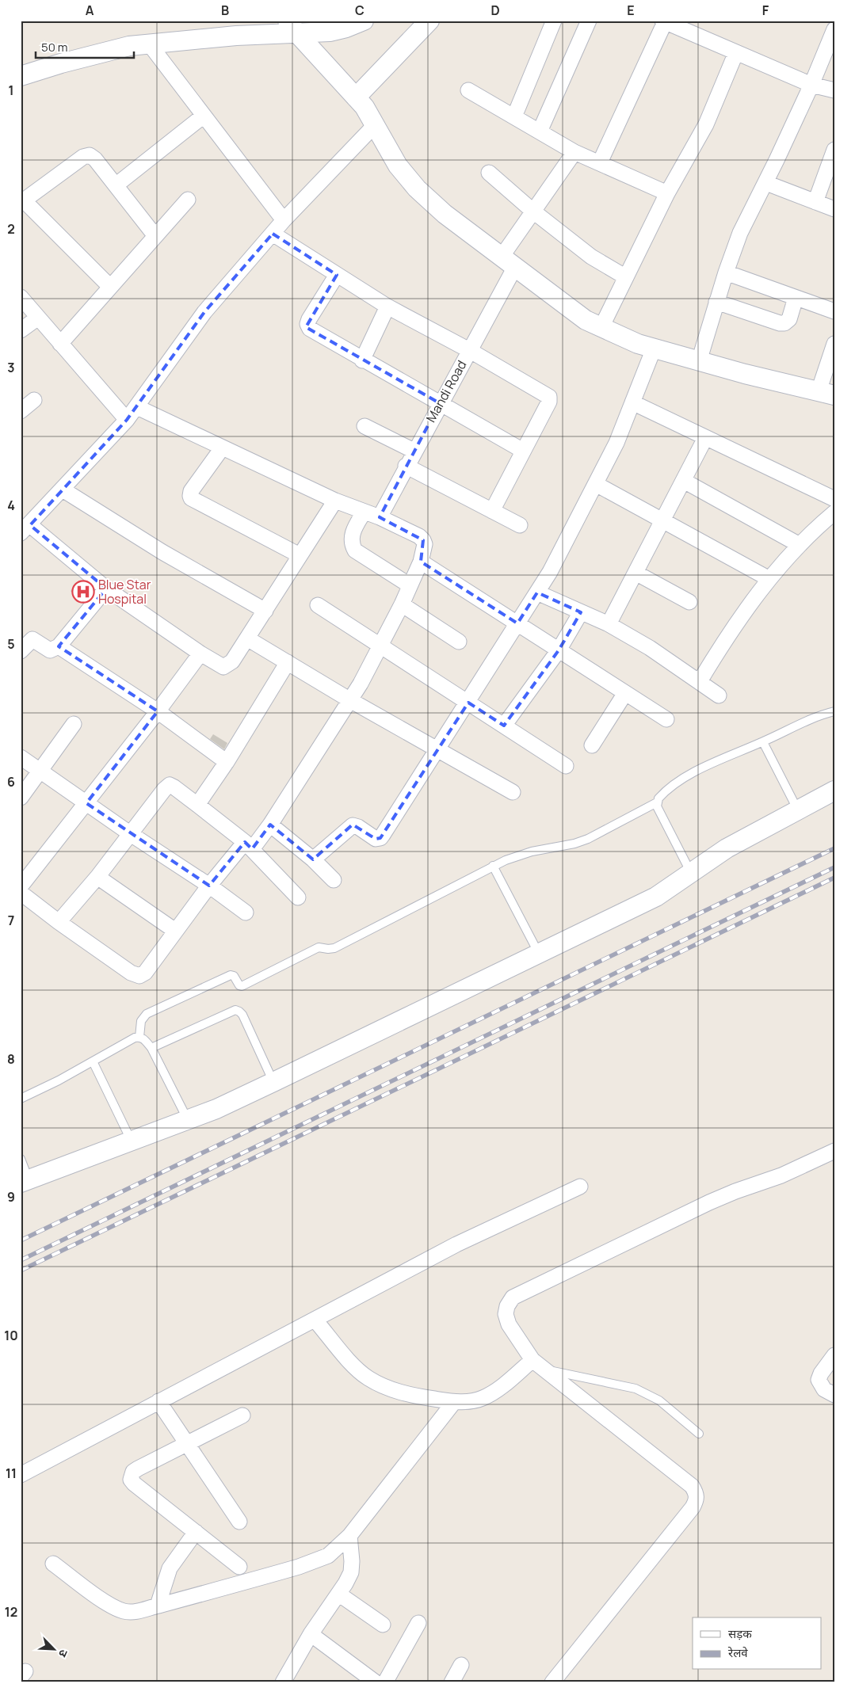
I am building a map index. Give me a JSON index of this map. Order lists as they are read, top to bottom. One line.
{"streets":{"street":["Mandi Road"]},"places":{"hospital":["Blue Star Hospital"]},"legend":["सड़क","रेलवे"],"scale_bar":"50 m","north":"bottom right","grid":{"columns":["A","B","C","D","E","F"],"rows":["1","2","3","4","5","6","7","8","9","10","11","12"]}}
